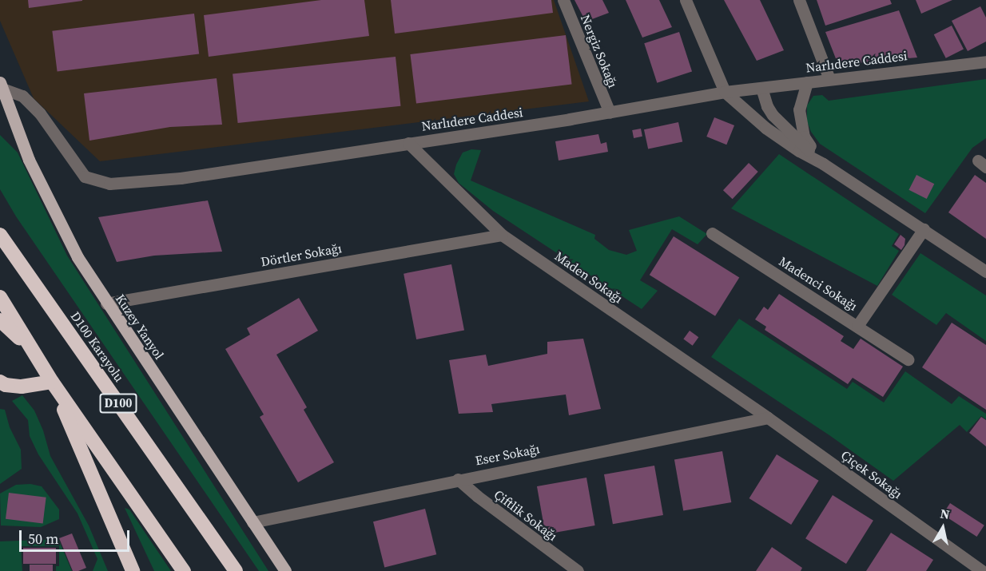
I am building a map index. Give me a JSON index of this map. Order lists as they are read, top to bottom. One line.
{"streets":{"highway":["D100 Karayolu","D100"],"main road":["Kuzey Yanyol"],"street":["Nergiz Sokağı","Narlıdere Caddesi","Dörtler Sokağı","Maden Sokağı","Madenci Sokağı","Eser Sokağı","Çiçek Sokağı","Çiftlik Sokağı"]},"crossings":[["Nergiz Sokağı","Narlıdere Caddesi"],["Narlıdere Caddesi","Maden Sokağı"],["Narlıdere Caddesi","Kuzey Yanyol"],["Dörtler Sokağı","Maden Sokağı"],["Dörtler Sokağı","Kuzey Yanyol"],["Maden Sokağı","Eser Sokağı"],["Maden Sokağı","Çiçek Sokağı"],["Kuzey Yanyol","Eser Sokağı"],["Eser Sokağı","Çiçek Sokağı"],["Eser Sokağı","Çiftlik Sokağı"]],"scale_bar":"50 m","north":"top"}
